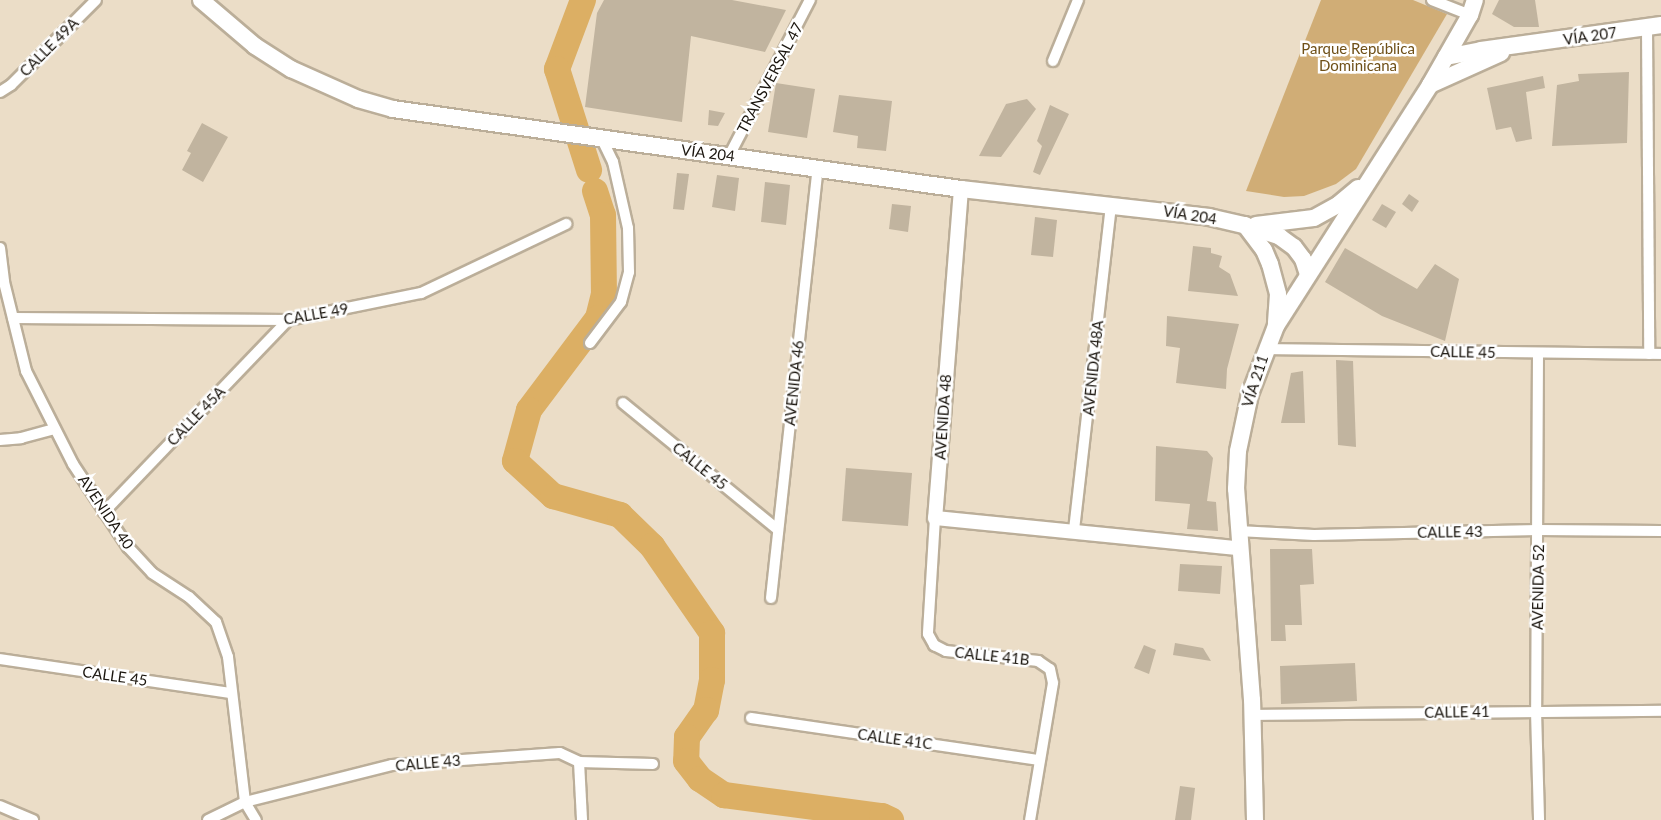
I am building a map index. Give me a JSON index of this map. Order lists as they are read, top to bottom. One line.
{"streets":{"main road":["VÍA 207","VÍA 204","VÍA 211"],"street":["CALLE 49A","TRANSVERSAL 47","CALLE 49","CALLE 45","AVENIDA 48A","AVENIDA 46","CALLE 45A","AVENIDA 48","AVENIDA 40","CALLE 43","AVENIDA 52","CALLE 41B","CALLE 41","CALLE 41C"]},"crossings":[["VÍA 207","VÍA 211"],["TRANSVERSAL 47","VÍA 204"],["VÍA 204","AVENIDA 48A"],["VÍA 204","VÍA 211"],["VÍA 204","AVENIDA 46"],["VÍA 204","AVENIDA 48"],["CALLE 49","CALLE 45A"],["CALLE 49","AVENIDA 40"],["CALLE 45","VÍA 211"],["CALLE 45","AVENIDA 46"],["CALLE 45","AVENIDA 40"],["CALLE 45","AVENIDA 52"],["VÍA 211","CALLE 43"],["VÍA 211","CALLE 41"],["CALLE 45A","AVENIDA 40"],["AVENIDA 48","CALLE 41B"],["AVENIDA 40","CALLE 43"],["CALLE 43","AVENIDA 52"],["AVENIDA 52","CALLE 41"],["CALLE 41B","CALLE 41C"]],"parks":["Parque República Dominicana"]}
